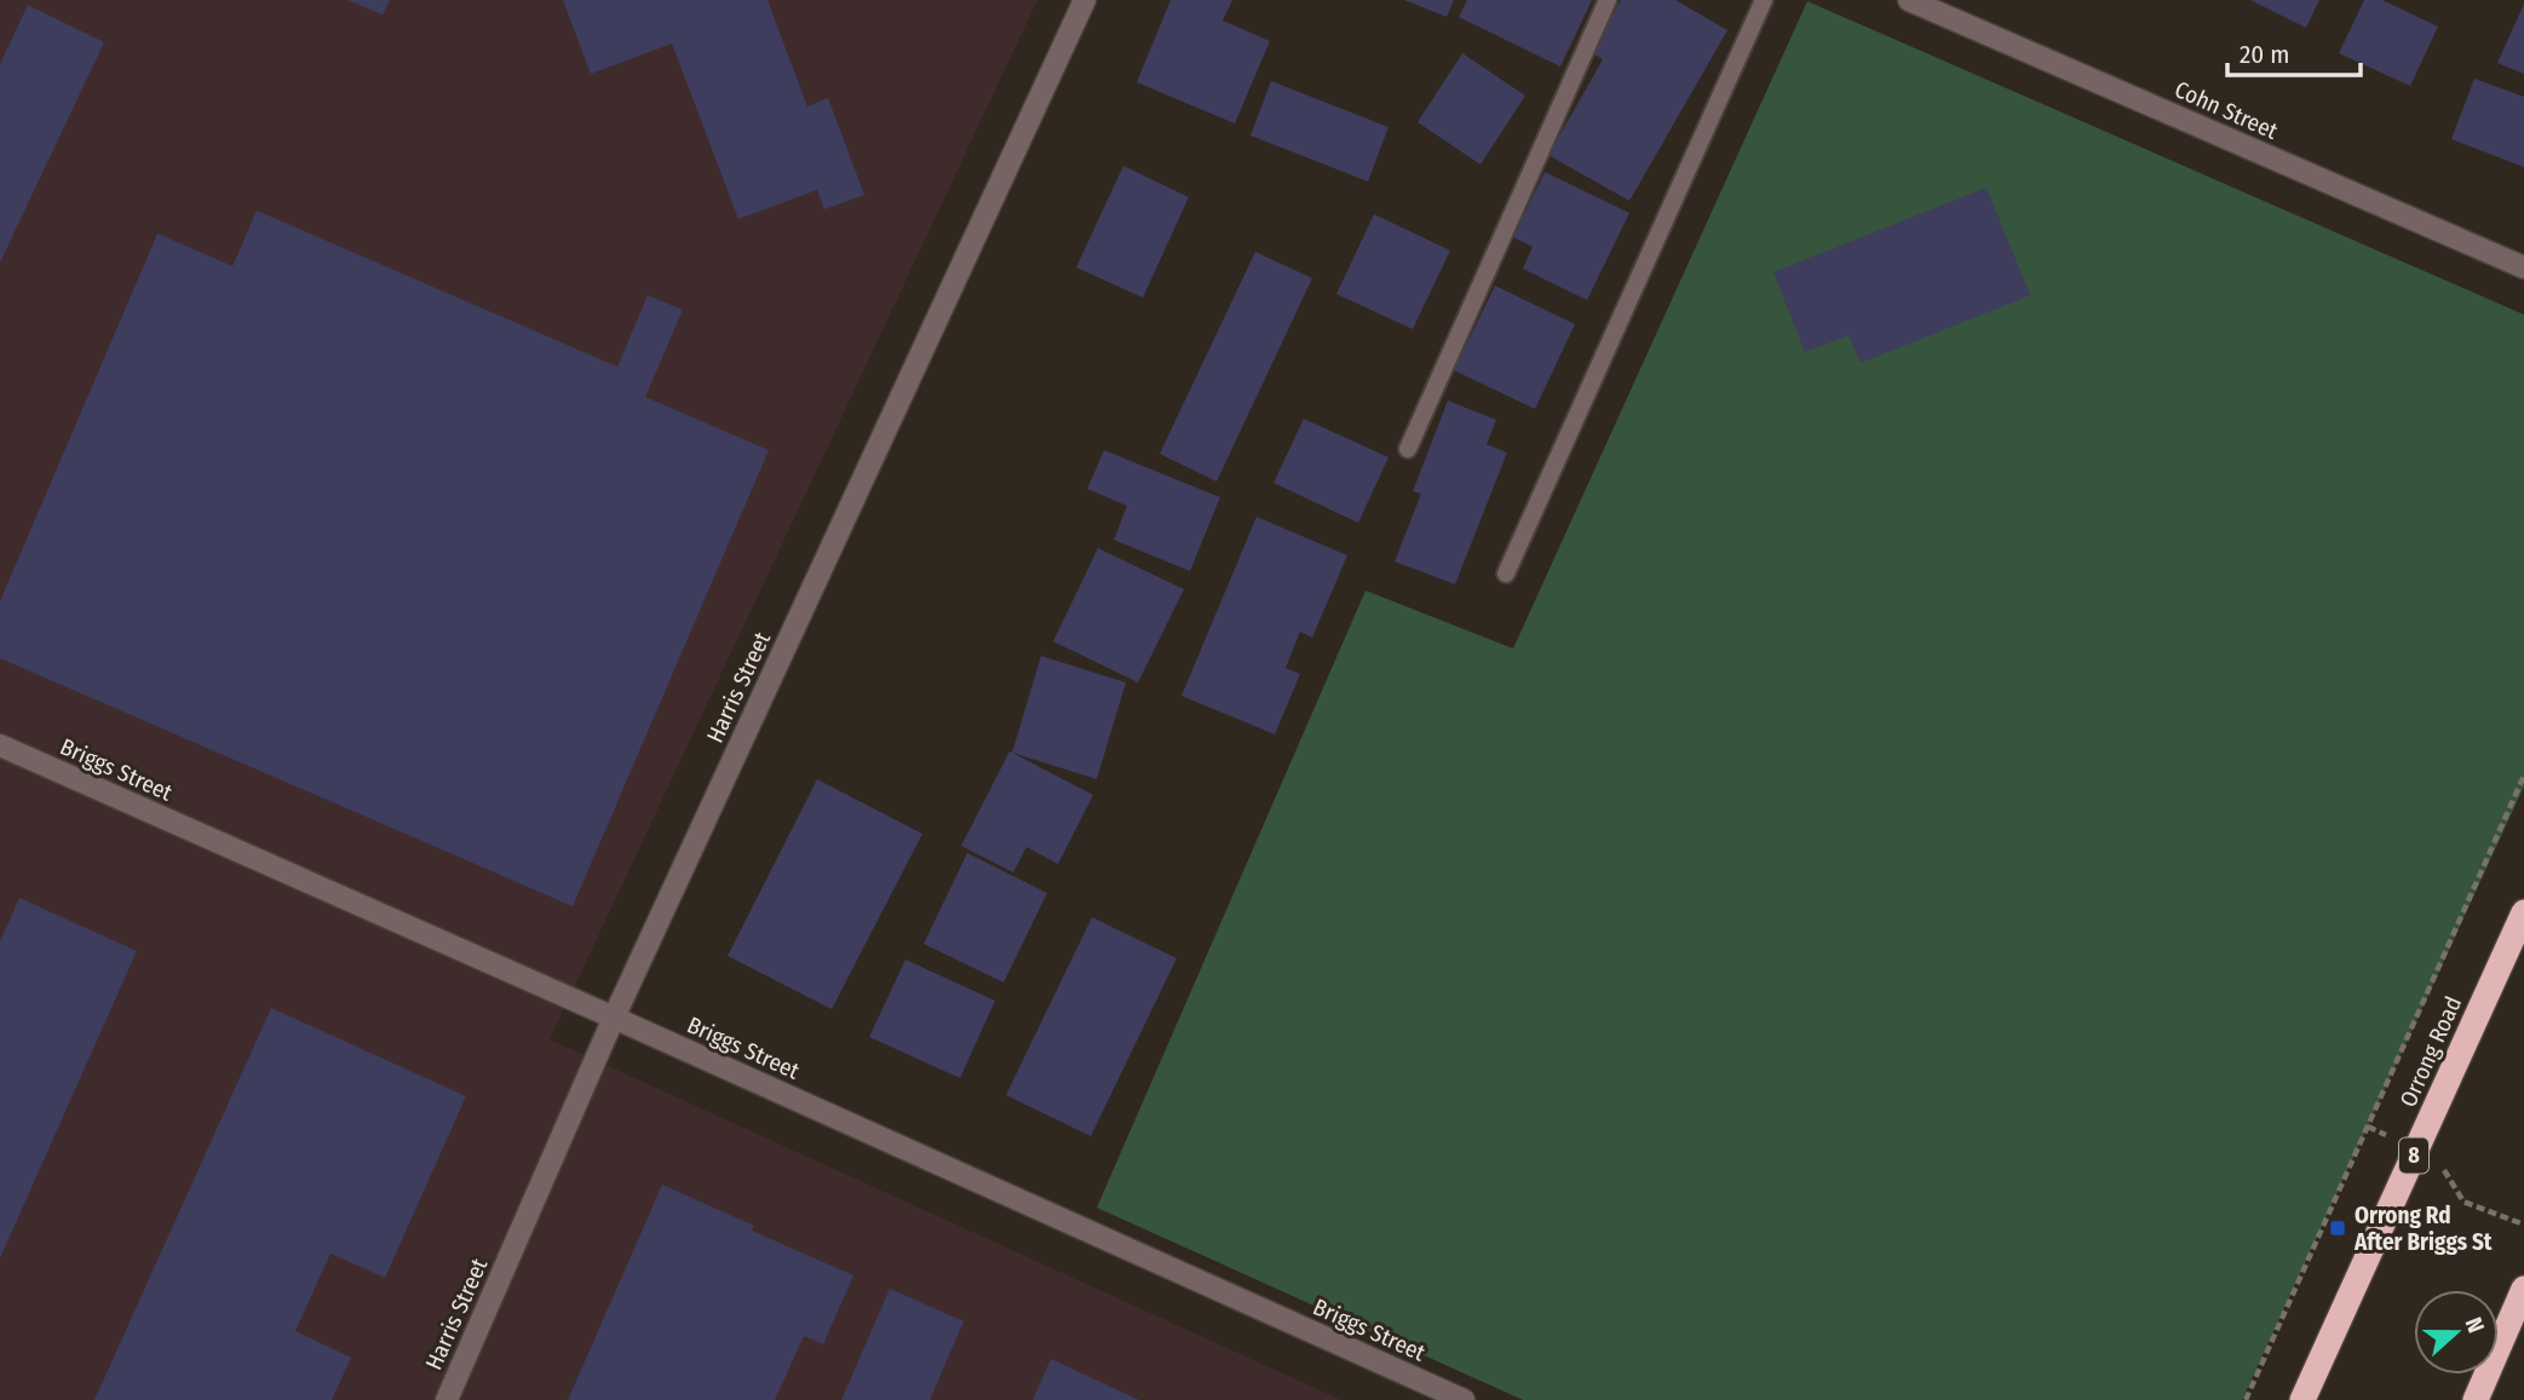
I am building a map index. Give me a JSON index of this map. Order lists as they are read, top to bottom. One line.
{"streets":{"highway":["Orrong Road","8"],"street":["Cohn Street","Harris Street","Briggs Street"]},"crossings":[["Harris Street","Briggs Street"]],"places":{"transit":["Orrong Rd After Briggs St"]},"scale_bar":"20 m","north":"right"}
